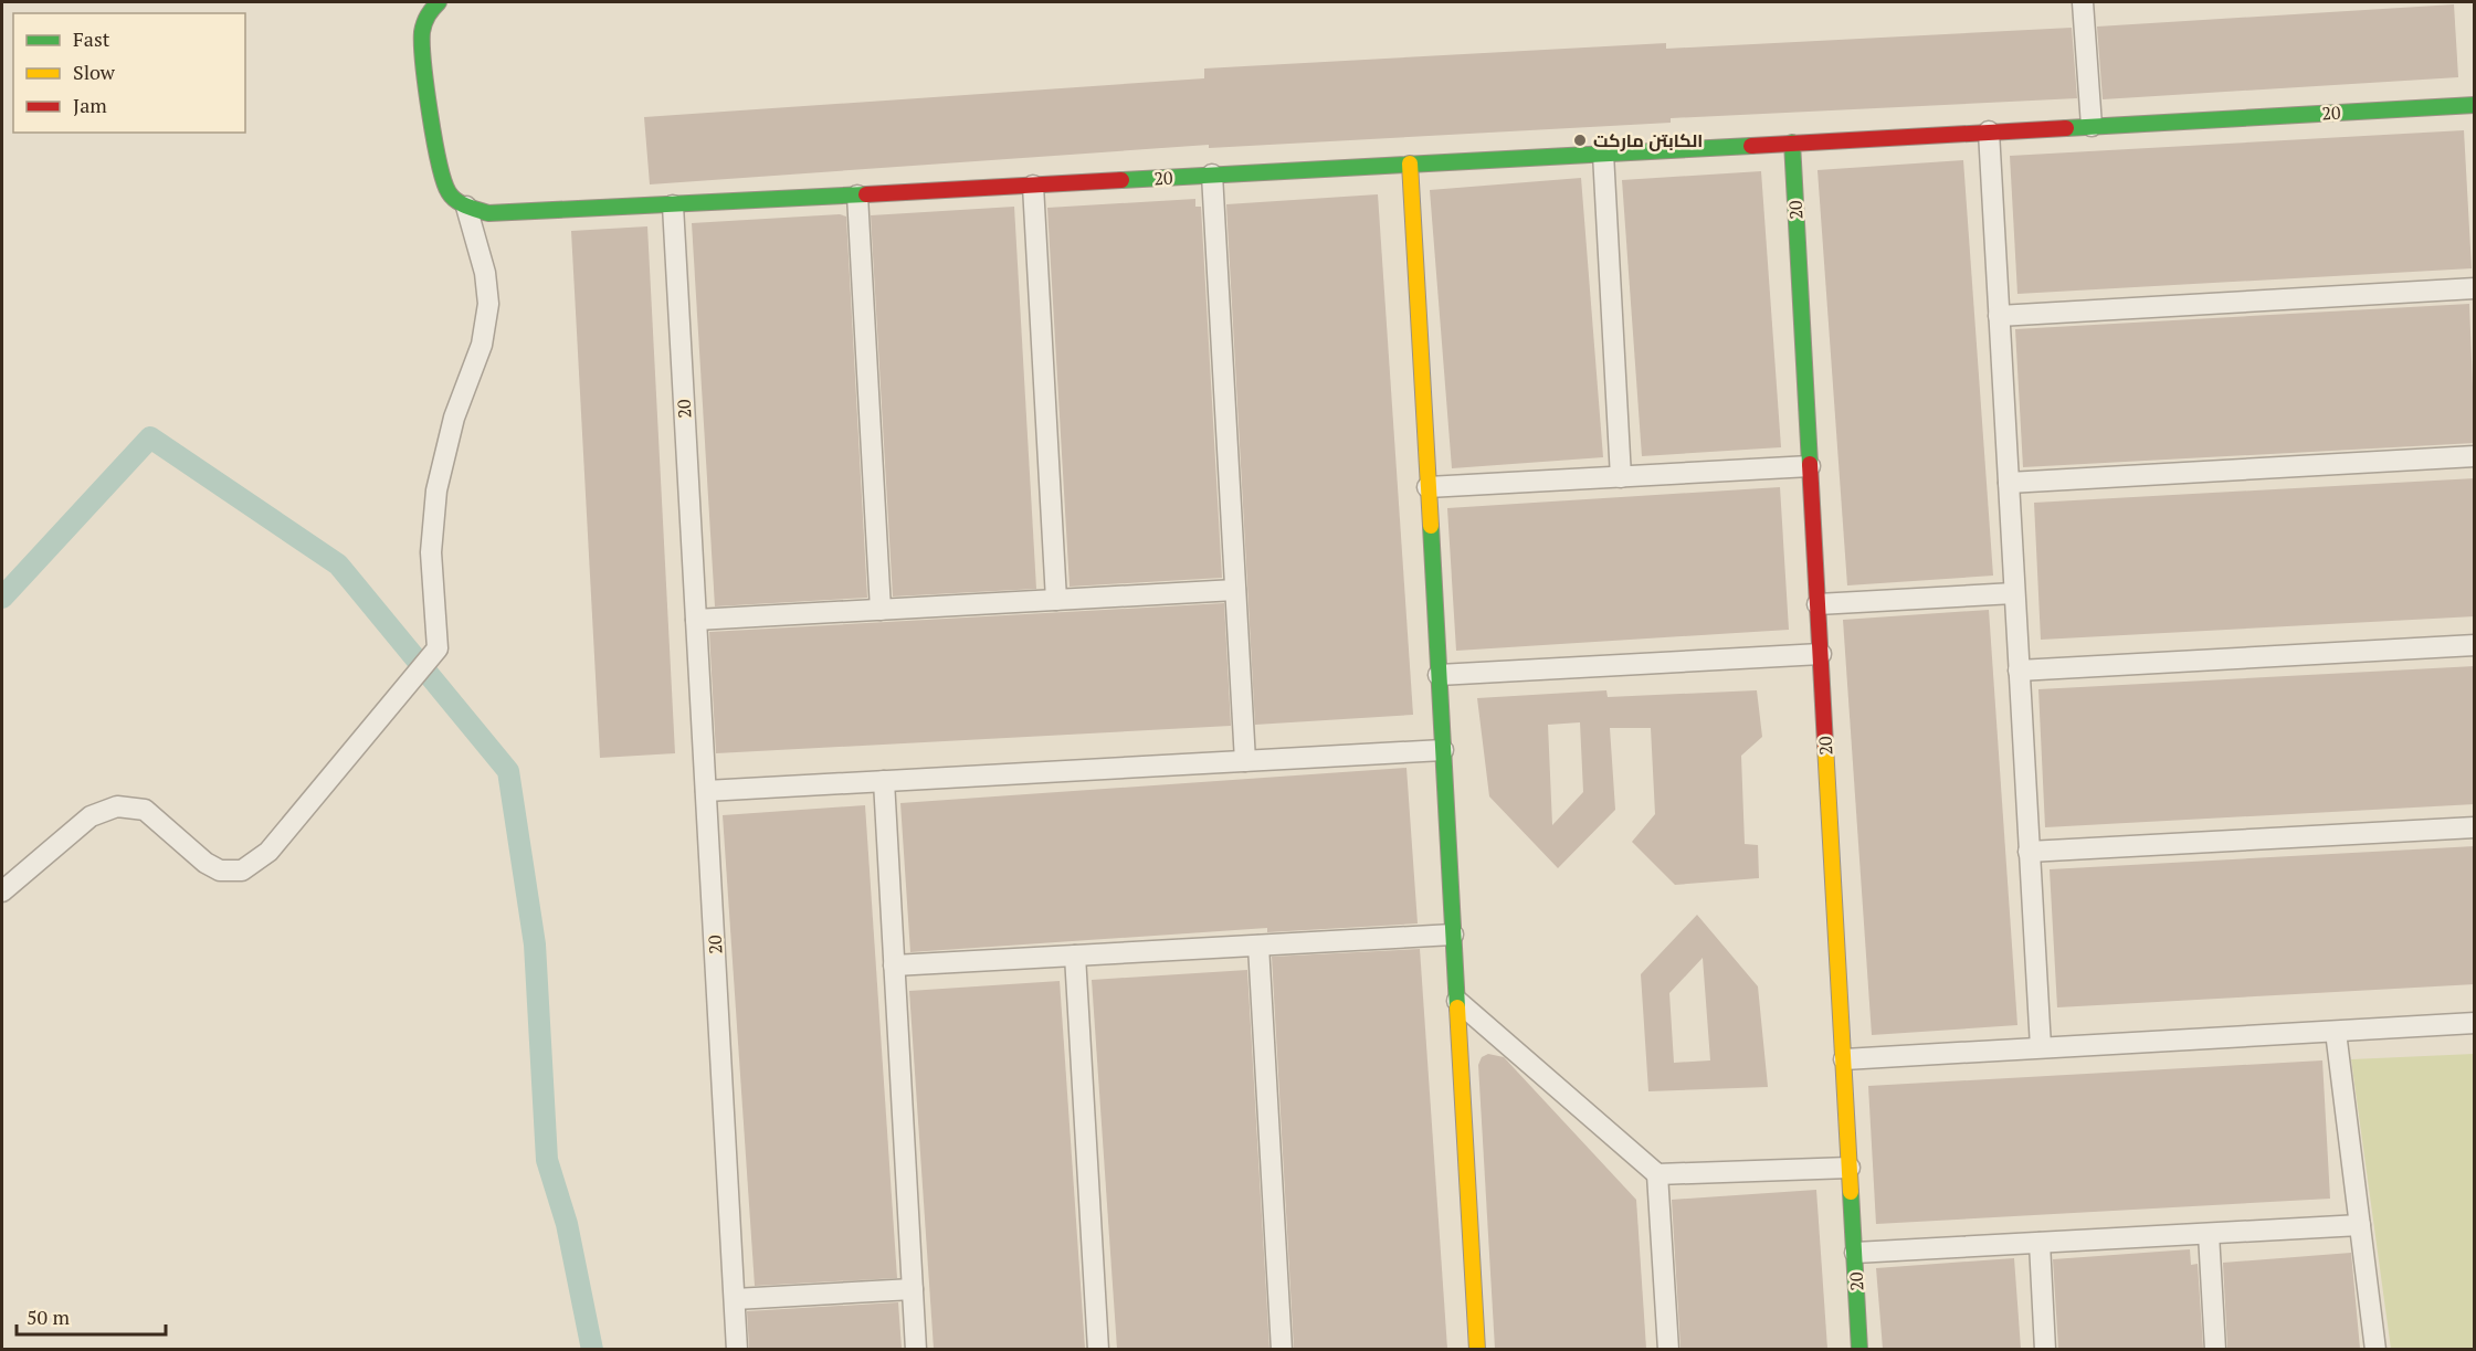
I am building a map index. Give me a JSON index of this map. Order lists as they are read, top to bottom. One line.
{"streets":{"street":["20"]},"places":["الكابتن ماركت"],"legend":["Fast","Slow","Jam"],"scale_bar":"50 m"}
